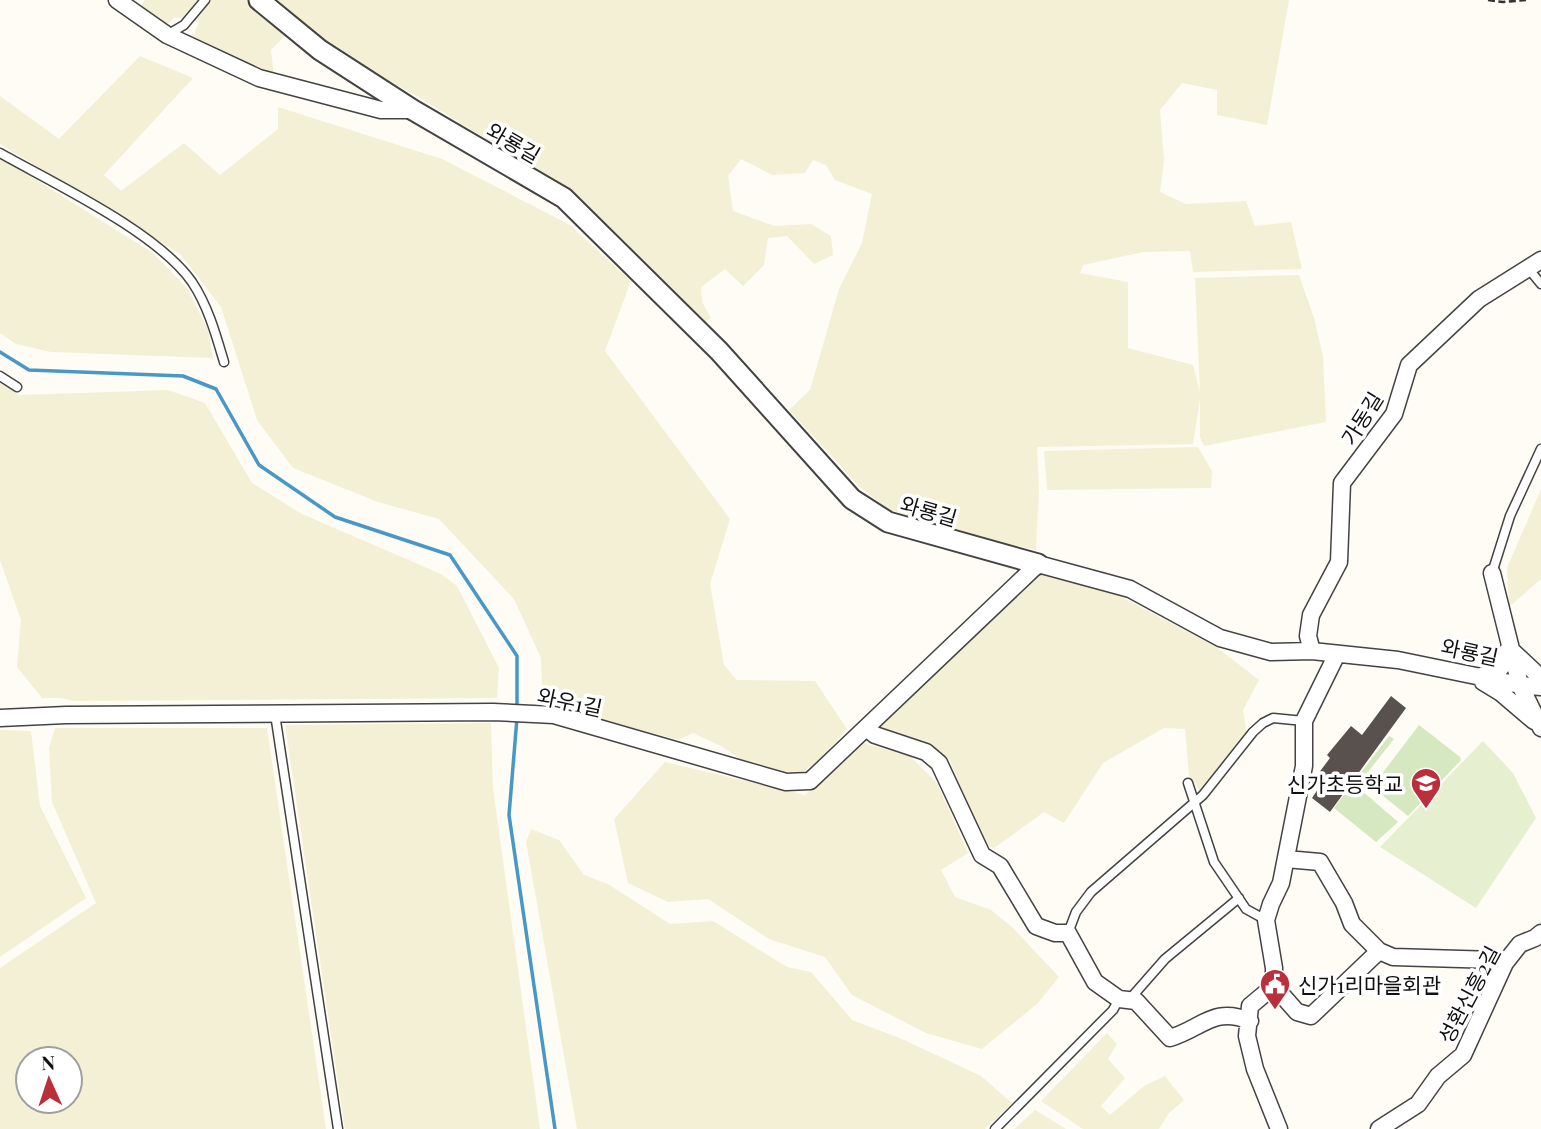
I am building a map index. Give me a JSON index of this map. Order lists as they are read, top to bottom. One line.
{"streets":{"street":["와룡길","가동길","와우1길","성환신흥2길"]},"crossings":[["와룡길","가동길"],["와룡길","와우1길"]],"places":{"school or university":["신가초등학교"],"public building":["신가1리마을회관"]},"north":"top"}
